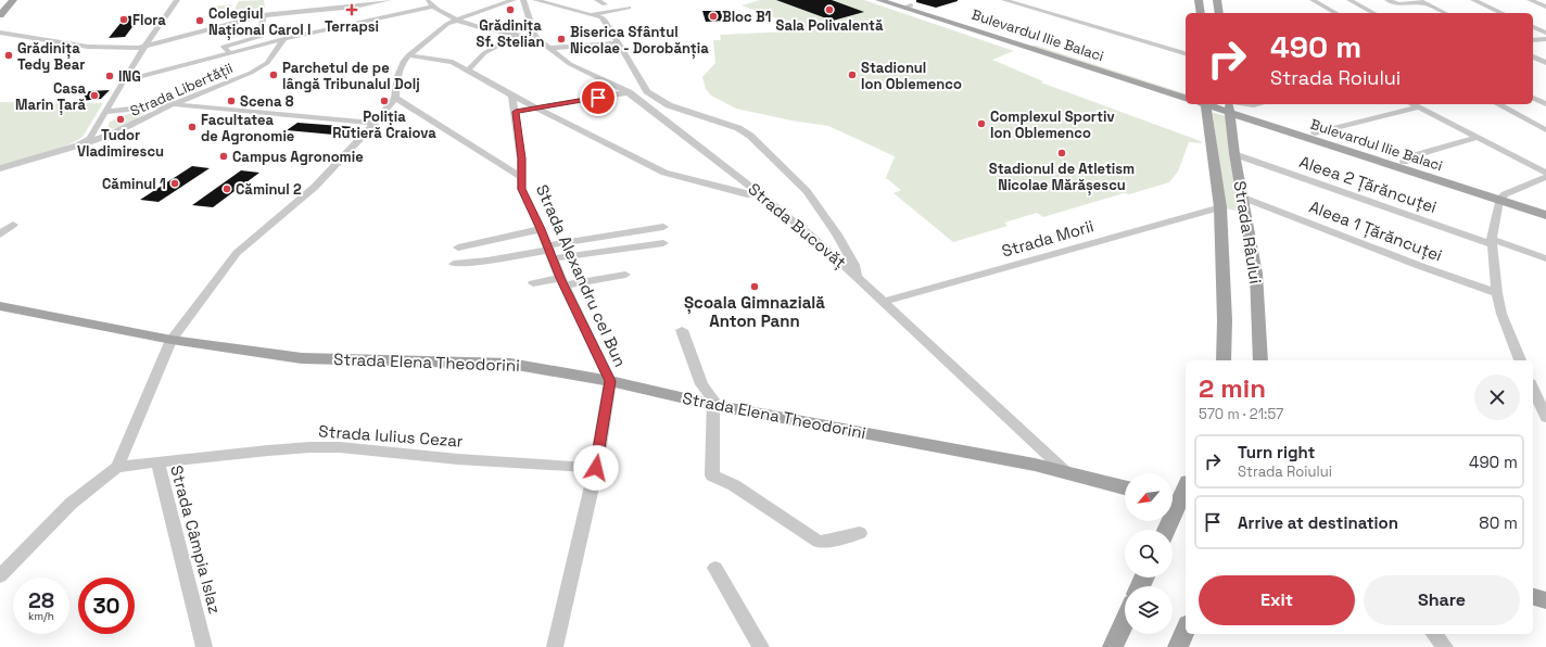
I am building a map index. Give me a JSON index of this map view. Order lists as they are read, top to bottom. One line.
{"streets":{"main road":["Bulevardul Ilie Balaci","Strada Râului","Strada Elena Theodorini"],"street":["Strada Libertății","Aleea 2 Țărăncuței","Strada Bucovăț","Aleea 1 Țărăncuței","Strada Morii","Strada Alexandru cel Bun","Strada Iulius Cezar","Strada Câmpia Islaz"]},"crossings":[["Bulevardul Ilie Balaci","Strada Râului"],["Aleea 2 Țărăncuței","Strada Râului"],["Strada Bucovăț","Strada Morii"],["Strada Bucovăț","Strada Elena Theodorini"],["Aleea 1 Țărăncuței","Strada Râului"],["Strada Râului","Strada Morii"],["Strada Alexandru cel Bun","Strada Elena Theodorini"],["Strada Alexandru cel Bun","Strada Iulius Cezar"],["Strada Iulius Cezar","Strada Câmpia Islaz"]],"places":{"health":["Terrapsi"],"other":["Grădinița Sf. Stelian","Sala Polivalentă","Bloc B1","Flora","Colegiul Național Carol I","Biserica Sfântul Nicolae - Dorobănția","Grădinița Tedy Bear","Parchetul de pe lângă Tribunalul Dolj","Stadionul Ion Oblemenco","ING","Casa Marin Țară","Scena 8","Poliția Rutieră Craiova","Tudor Vladimirescu","Complexul Sportiv Ion Oblemenco","Facultatea de Agronomie","Stadionul de Atletism Nicolae Mărășescu","Campus Agronomie","Căminul 1","Căminul 2","Școala Gimnazială Anton Pann"]},"north":"bottom left","page":{"turn":["490 m","Strada Roiului"],"heading":["2 min","570 m · 21:57"],"list":[{"name":"Turn right","note":"Strada Roiului","value":"490 m"},{"name":"Arrive at destination","value":"80 m"}],"buttons":["Exit","Share"],"speed":"28 km/h","limit":"30"}}
